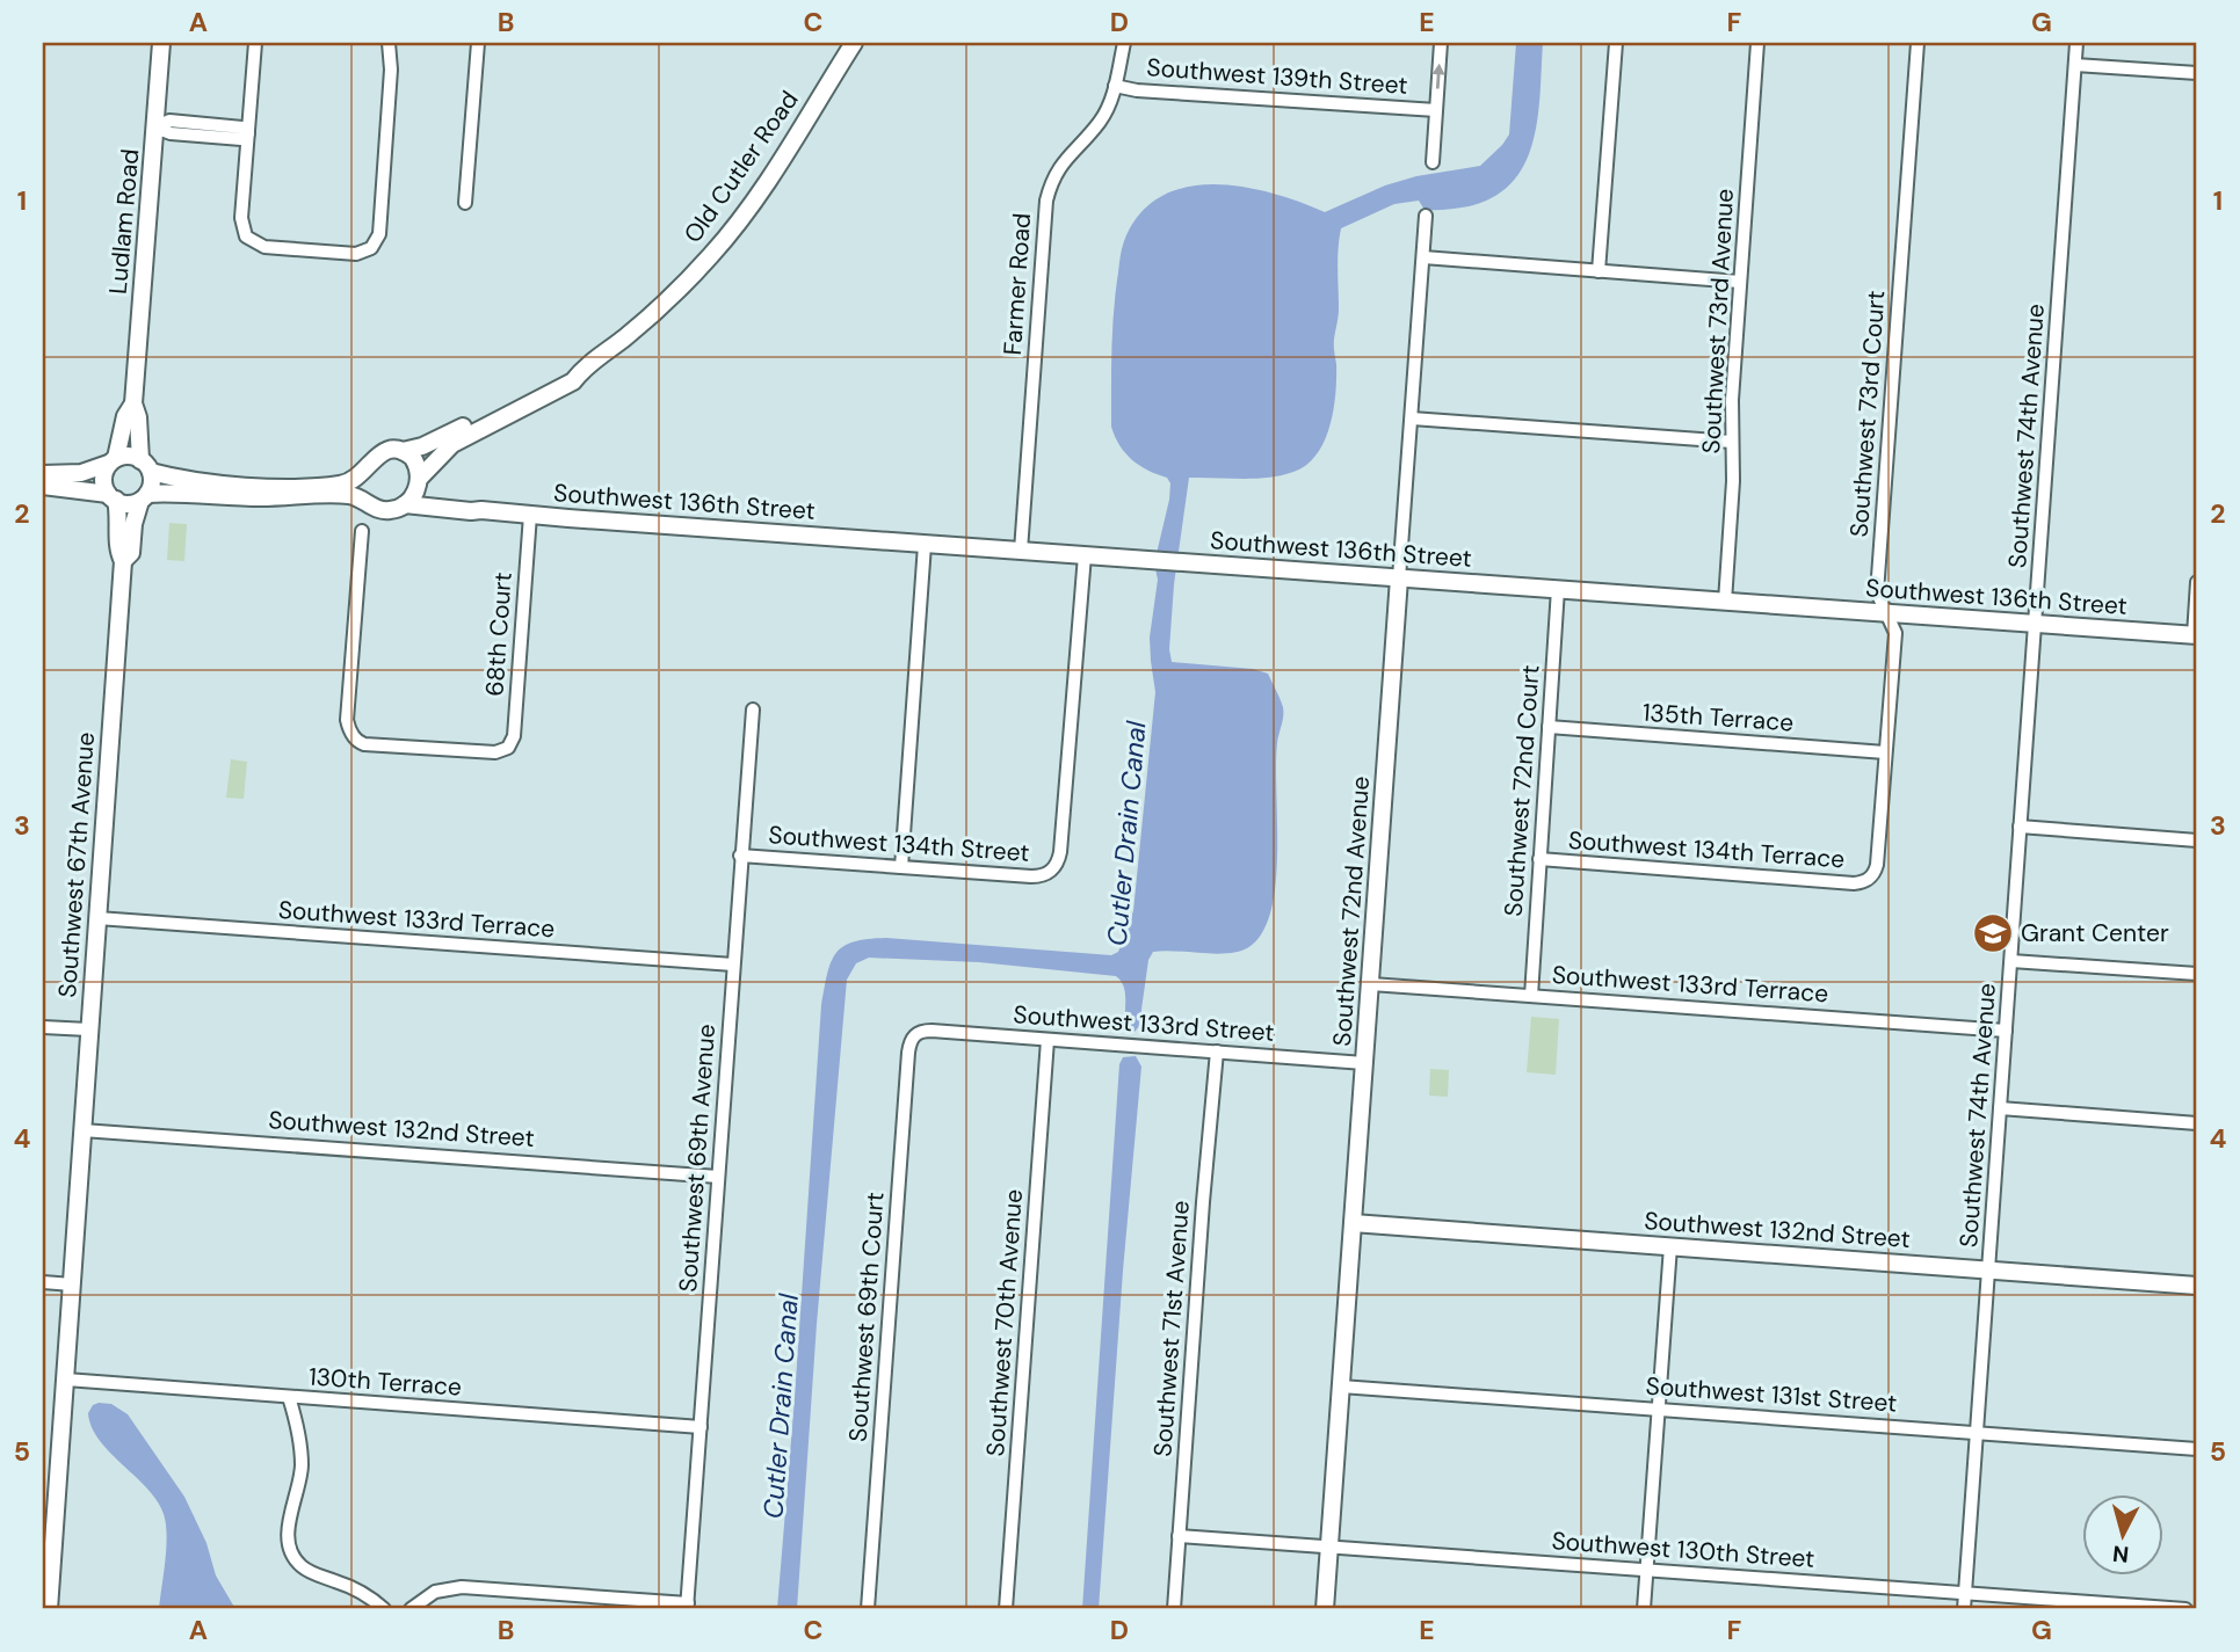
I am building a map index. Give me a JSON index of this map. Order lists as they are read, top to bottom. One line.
{"streets":{"street":["Southwest 139th Street","Old Cutler Road","Ludlam Road","Farmer Road","Southwest 73rd Avenue","Southwest 73rd Court","Southwest 74th Avenue","Southwest 136th Street","68th Court","135th Terrace","Southwest 72nd Court","Southwest 134th Street","Southwest 134th Terrace","Southwest 67th Avenue","Southwest 72nd Avenue","Southwest 133rd Terrace","Southwest 133rd Street","Southwest 132nd Street","Southwest 69th Avenue","Southwest 69th Court","Southwest 70th Avenue","Southwest 71st Avenue","130th Terrace","Southwest 131st Street","Southwest 130th Street"]},"crossings":[["Southwest 139th Street","Farmer Road"],["Old Cutler Road","Southwest 136th Street"],["Ludlam Road","Southwest 67th Avenue"],["Farmer Road","Southwest 136th Street"],["Southwest 73rd Avenue","Southwest 136th Street"],["Southwest 73rd Court","Southwest 136th Street"],["Southwest 73rd Court","135th Terrace"],["Southwest 73rd Court","Southwest 134th Terrace"],["Southwest 74th Avenue","Southwest 136th Street"],["Southwest 74th Avenue","Southwest 133rd Terrace"],["Southwest 74th Avenue","Southwest 132nd Street"],["Southwest 74th Avenue","Southwest 131st Street"],["Southwest 74th Avenue","Southwest 130th Street"],["Southwest 136th Street","68th Court"],["Southwest 136th Street","Southwest 72nd Court"],["Southwest 136th Street","Southwest 134th Street"],["Southwest 136th Street","Southwest 72nd Avenue"],["135th Terrace","Southwest 72nd Court"],["Southwest 72nd Court","Southwest 134th Terrace"],["Southwest 72nd Court","Southwest 133rd Terrace"],["Southwest 134th Street","Southwest 69th Avenue"],["Southwest 67th Avenue","Southwest 133rd Terrace"],["Southwest 67th Avenue","Southwest 132nd Street"],["Southwest 67th Avenue","130th Terrace"],["Southwest 72nd Avenue","Southwest 133rd Terrace"],["Southwest 72nd Avenue","Southwest 133rd Street"],["Southwest 72nd Avenue","Southwest 132nd Street"],["Southwest 72nd Avenue","Southwest 131st Street"],["Southwest 72nd Avenue","Southwest 130th Street"],["Southwest 133rd Terrace","Southwest 69th Avenue"],["Southwest 133rd Street","Southwest 69th Court"],["Southwest 133rd Street","Southwest 70th Avenue"],["Southwest 133rd Street","Southwest 71st Avenue"],["Southwest 132nd Street","Southwest 69th Avenue"],["Southwest 69th Avenue","130th Terrace"],["Southwest 71st Avenue","Southwest 130th Street"]],"water":["Cutler Drain Canal"],"places":{"school or university":["Grant Center"]},"north":"bottom","grid":{"columns":["A","B","C","D","E","F","G"],"rows":["1","2","3","4","5"]}}
